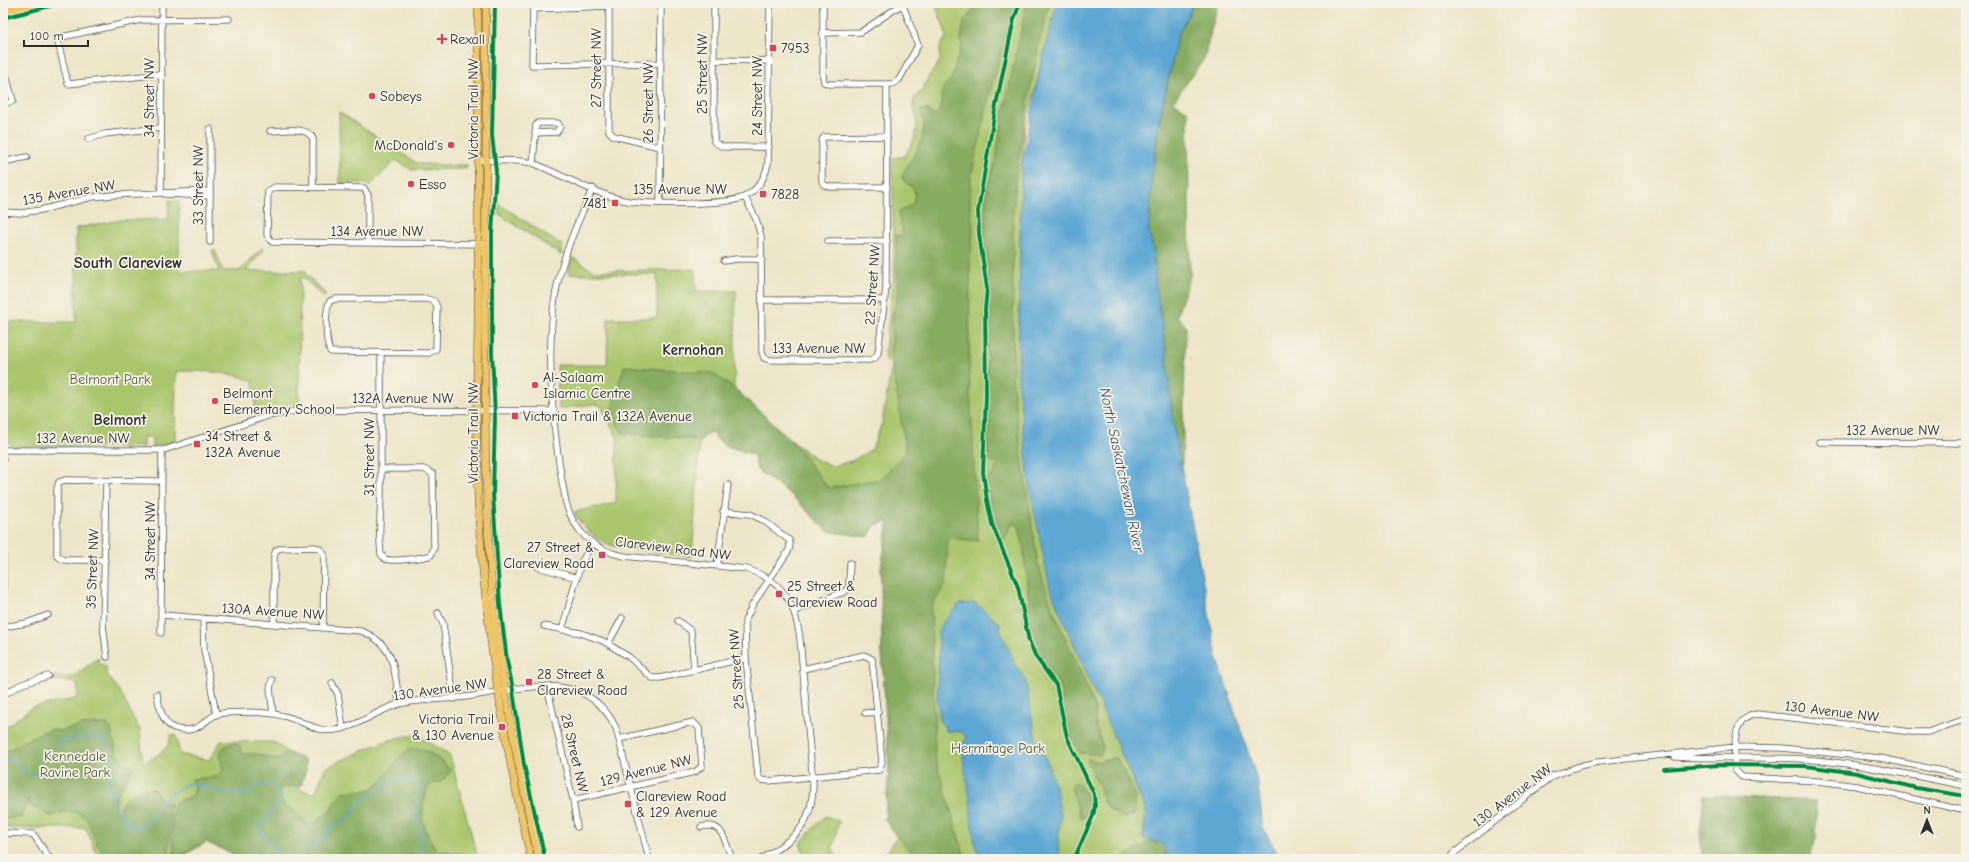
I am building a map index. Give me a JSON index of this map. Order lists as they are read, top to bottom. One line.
{"streets":{"main road":["Victoria Trail NW"],"street":["27 Street NW","25 Street NW","24 Street NW","34 Street NW","26 Street NW","33 Street NW","135 Avenue NW","134 Avenue NW","22 Street NW","133 Avenue NW","132A Avenue NW","132 Avenue NW","31 Street NW","Clareview Road NW","35 Street NW","130A Avenue NW","130 Avenue NW","28 Street NW","129 Avenue NW"]},"crossings":[["27 Street NW","26 Street NW"],["25 Street NW","24 Street NW"],["25 Street NW","Clareview Road NW"],["24 Street NW","135 Avenue NW"],["34 Street NW","135 Avenue NW"],["34 Street NW","132A Avenue NW"],["34 Street NW","132 Avenue NW"],["34 Street NW","130A Avenue NW"],["26 Street NW","135 Avenue NW"],["Victoria Trail NW","135 Avenue NW"],["Victoria Trail NW","134 Avenue NW"],["Victoria Trail NW","132A Avenue NW"],["Victoria Trail NW","130 Avenue NW"],["33 Street NW","135 Avenue NW"],["135 Avenue NW","Clareview Road NW"],["22 Street NW","133 Avenue NW"],["132A Avenue NW","132 Avenue NW"],["132A Avenue NW","31 Street NW"],["132A Avenue NW","Clareview Road NW"],["130A Avenue NW","130 Avenue NW"],["28 Street NW","129 Avenue NW"]],"districts":["South Clareview","Kernohan","Belmont"],"water":["North Saskatchewan River"],"parks":["Belmont Park","Hermitage Park","Kennedale Ravine Park"],"places":{"health":["Rexall"],"transit":["7953","7828","7481","Victoria Trail & 132A Avenue","34 Street & 132A Avenue","27 Street & Clareview Road","25 Street & Clareview Road","28 Street & Clareview Road","Victoria Trail & 130 Avenue","Clareview Road & 129 Avenue"],"other":["Sobeys","McDonald's","Esso","Al-Salaam Islamic Centre","Belmont Elementary School"]},"scale_bar":"100 m","north":"top"}
